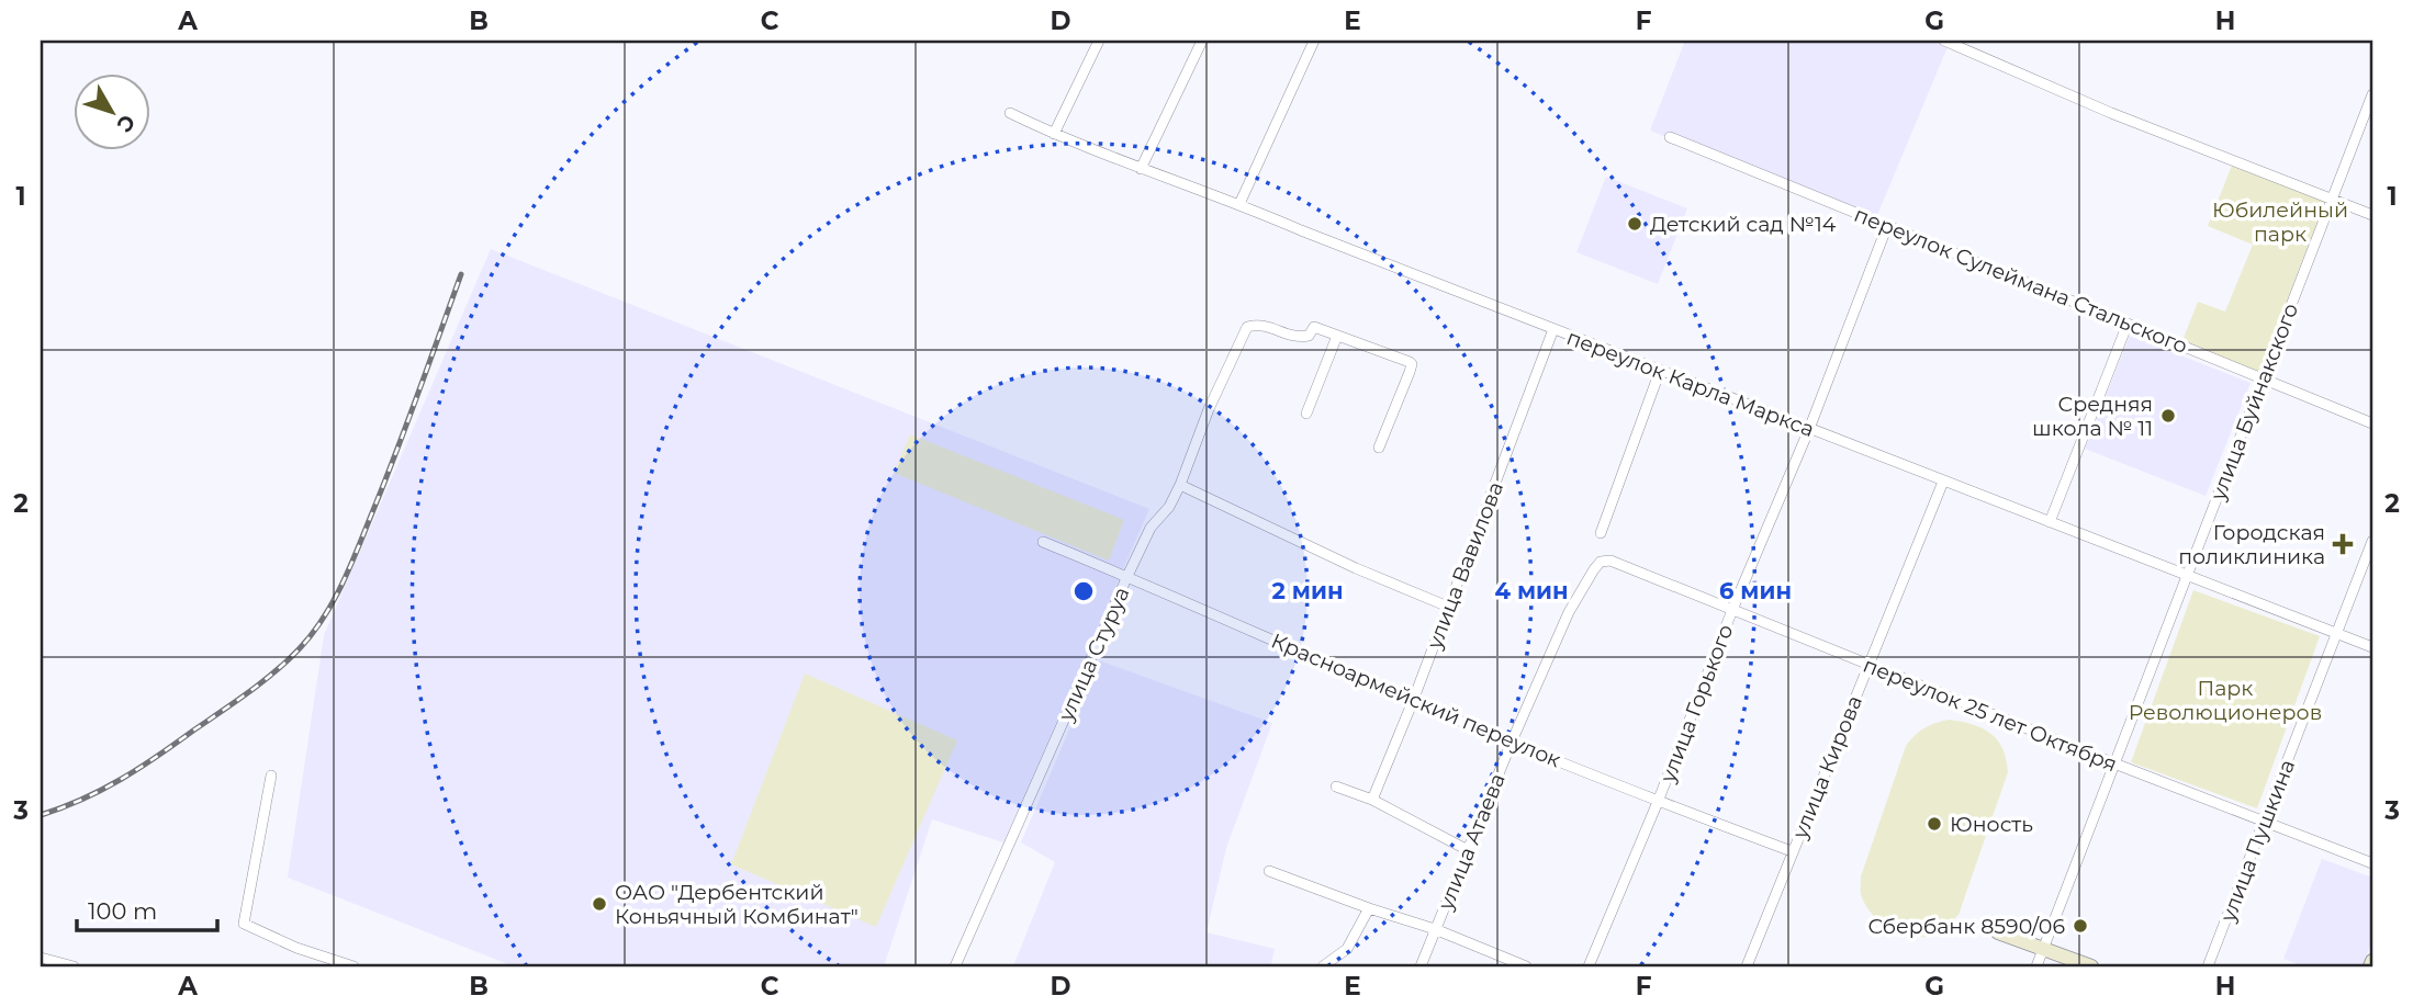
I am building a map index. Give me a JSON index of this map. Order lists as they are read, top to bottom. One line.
{"streets":{"street":["переулок Сулеймана Стальского","переулок Карла Маркса","улица Буйнакского","улица Вавилова","улица Стуруа","Красноармейский переулок","улица Горького","переулок 25 лет Октября","улица Кирова","улица Пушкина","улица Атаева"]},"crossings":[["переулок Сулеймана Стальского","улица Буйнакского"],["переулок Сулеймана Стальского","улица Горького"],["переулок Карла Маркса","улица Буйнакского"],["переулок Карла Маркса","улица Вавилова"],["переулок Карла Маркса","улица Горького"],["переулок Карла Маркса","улица Кирова"],["переулок Карла Маркса","улица Пушкина"],["улица Буйнакского","переулок 25 лет Октября"],["улица Вавилова","Красноармейский переулок"],["улица Стуруа","Красноармейский переулок"],["Красноармейский переулок","улица Горького"],["Красноармейский переулок","улица Кирова"],["Красноармейский переулок","улица Атаева"],["улица Горького","переулок 25 лет Октября"],["переулок 25 лет Октября","улица Кирова"],["переулок 25 лет Октября","улица Пушкина"],["переулок 25 лет Октября","улица Атаева"]],"parks":["Юбилейный парк","Парк Революционеров"],"places":{"other":["Детский сад №14","Средняя школа № 11","Юность","ОАО \"Дербентский Коньячный Комбинат\"","Сбербанк 8590/06"],"health":["Городская поликлиника"]},"scale_bar":"100 m","north":"bottom right","grid":{"columns":["A","B","C","D","E","F","G","H"],"rows":["1","2","3"]},"rings":["2 мин","4 мин","6 мин"]}
